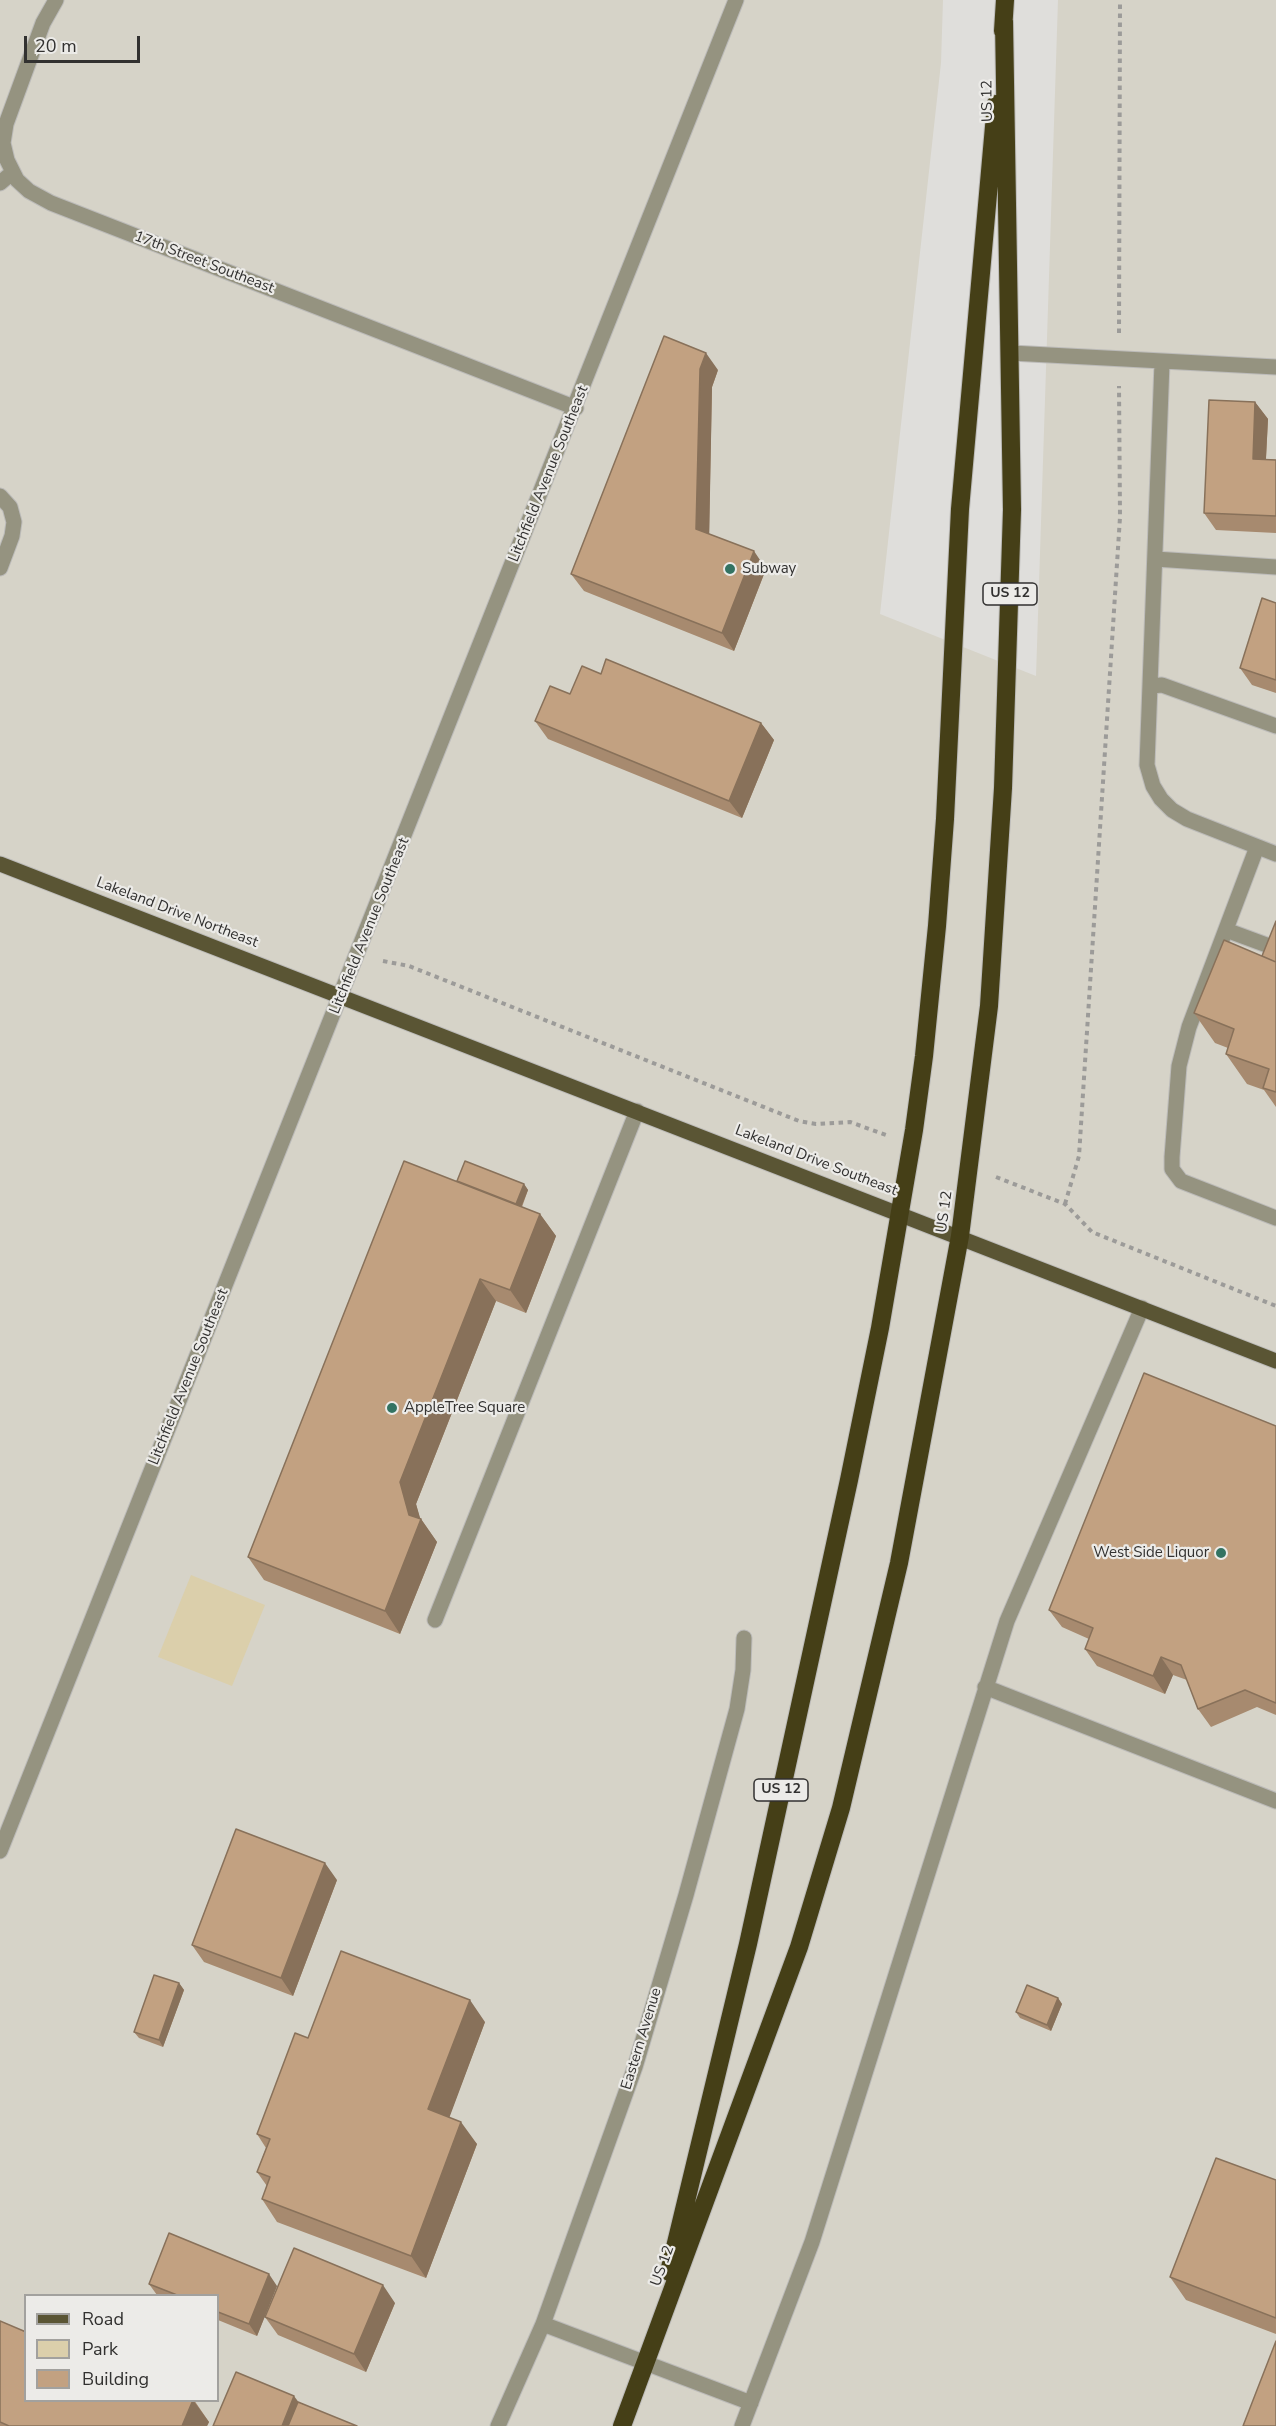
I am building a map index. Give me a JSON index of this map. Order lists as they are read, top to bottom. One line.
{"streets":{"highway":["US 12"],"main road":["Lakeland Drive Northeast","Lakeland Drive Southeast"],"street":["17th Street Southeast","Litchfield Avenue Southeast","Eastern Avenue"]},"crossings":[["US 12","Lakeland Drive Southeast"],["17th Street Southeast","Litchfield Avenue Southeast"],["Litchfield Avenue Southeast","Lakeland Drive Northeast"],["Litchfield Avenue Southeast","Lakeland Drive Southeast"],["Lakeland Drive Northeast","Lakeland Drive Southeast"]],"places":["Subway","AppleTree Square","West Side Liquor"],"legend":["Road","Park","Building"],"scale_bar":"20 m"}
